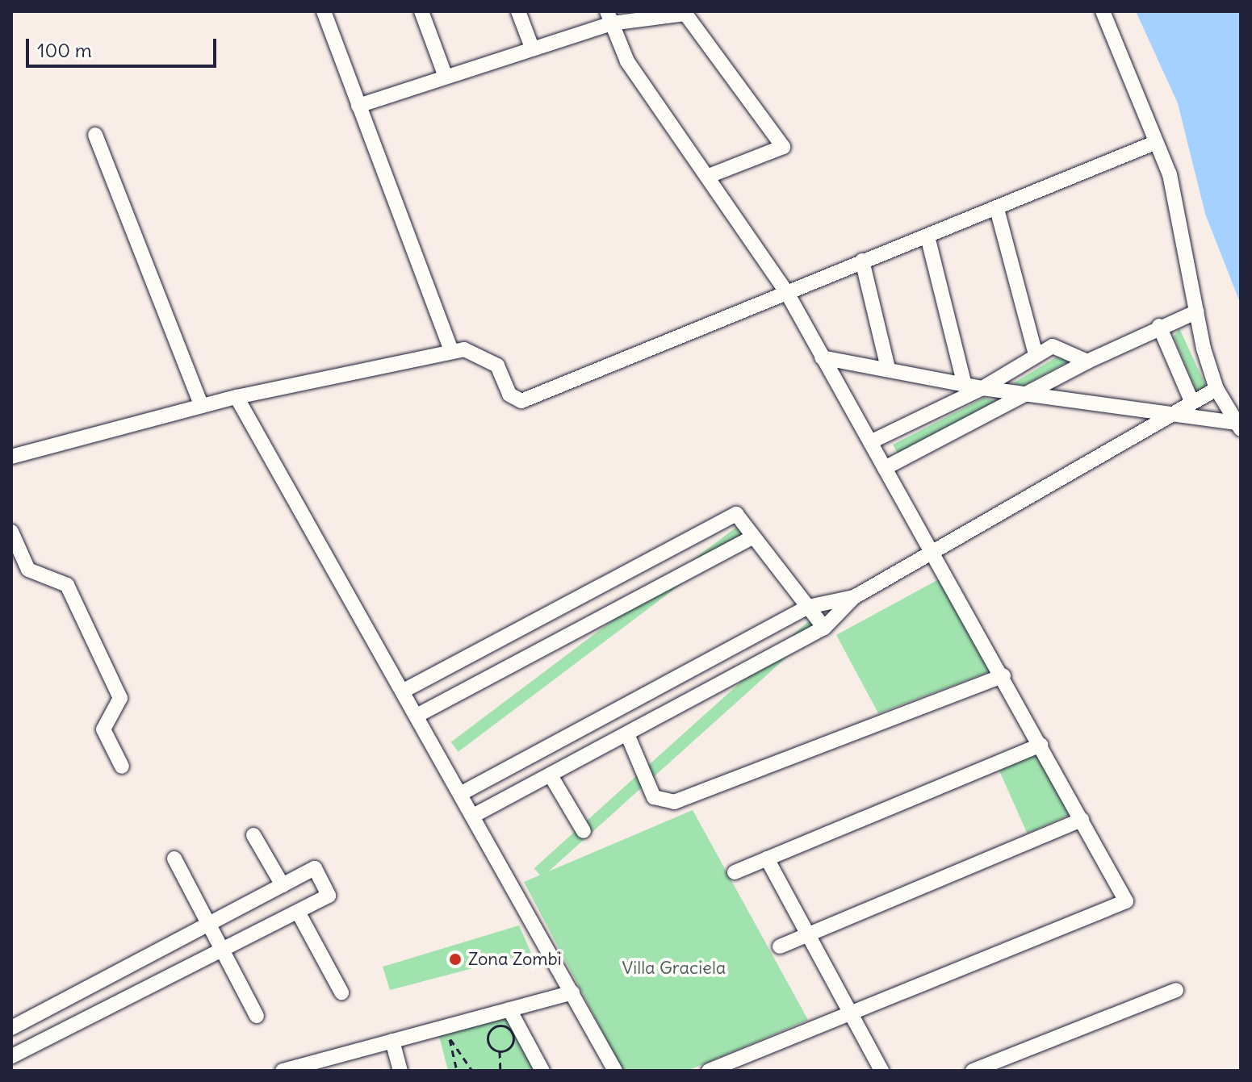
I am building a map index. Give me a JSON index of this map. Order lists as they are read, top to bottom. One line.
{"parks":["Villa Graciela"],"places":["Zona Zombi"],"scale_bar":"100 m"}
